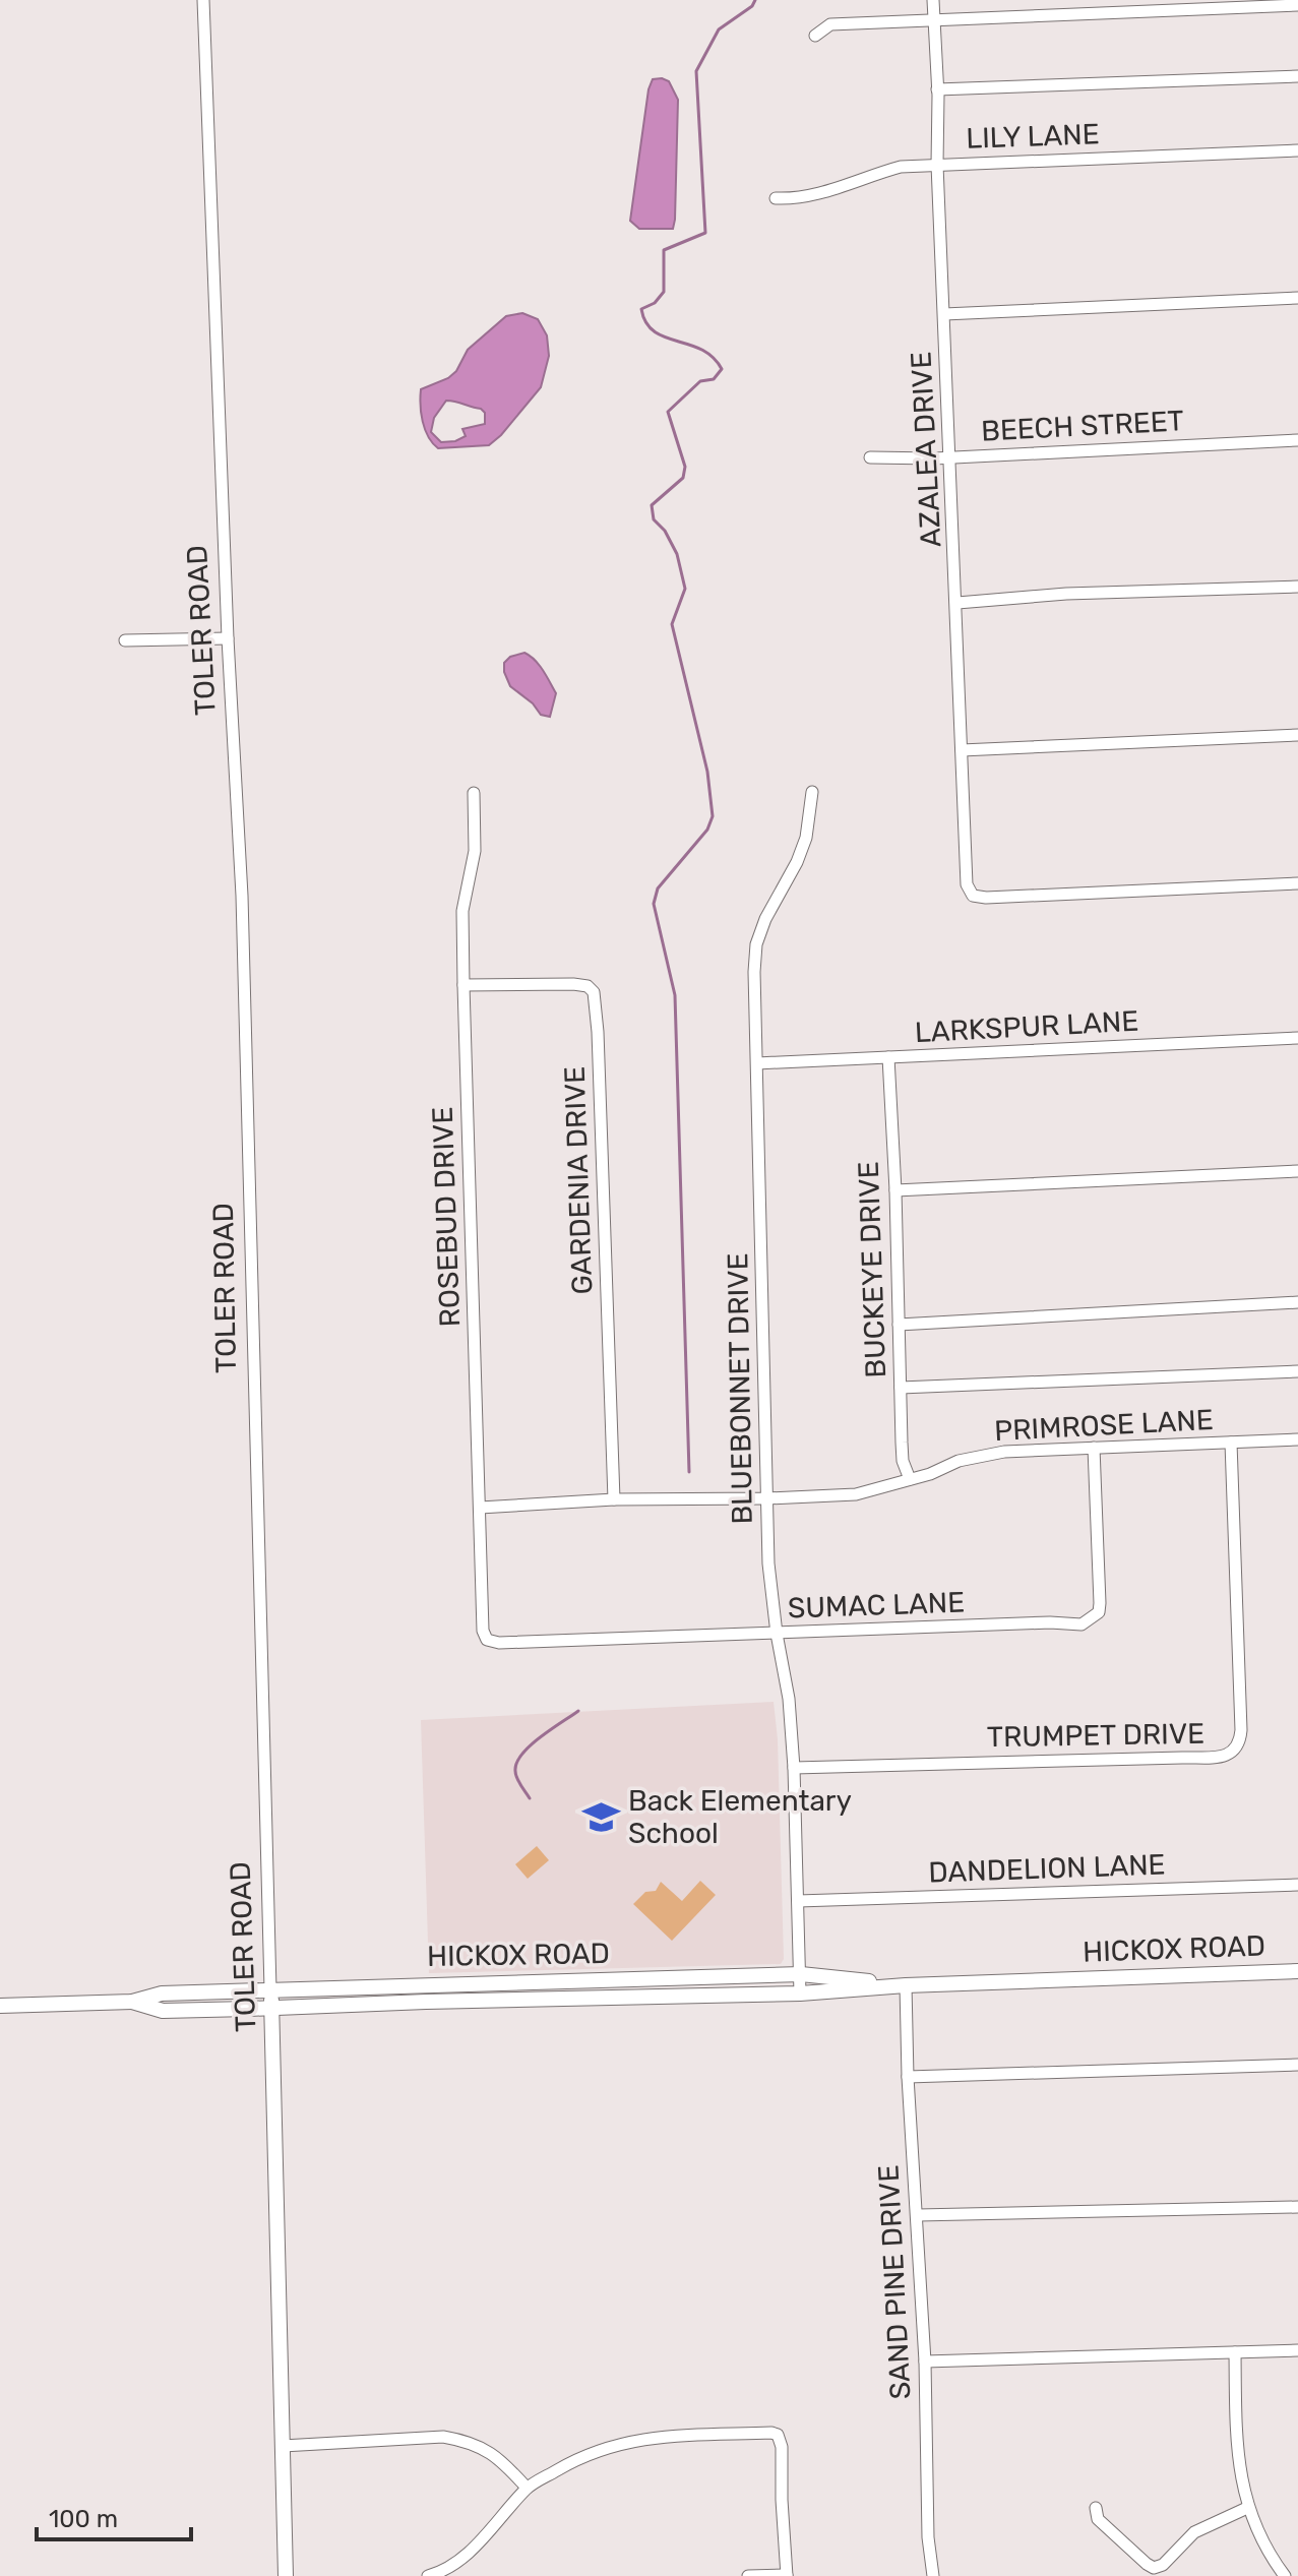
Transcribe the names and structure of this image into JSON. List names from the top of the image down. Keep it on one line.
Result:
{"streets":{"street":["LILY LANE","BEECH STREET","AZALEA DRIVE","TOLER ROAD","LARKSPUR LANE","GARDENIA DRIVE","ROSEBUD DRIVE","BUCKEYE DRIVE","BLUEBONNET DRIVE","PRIMROSE LANE","SUMAC LANE","TRUMPET DRIVE","DANDELION LANE","HICKOX ROAD","SAND PINE DRIVE"]},"crossings":[["LILY LANE","AZALEA DRIVE"],["BEECH STREET","AZALEA DRIVE"],["TOLER ROAD","HICKOX ROAD"],["LARKSPUR LANE","BUCKEYE DRIVE"],["LARKSPUR LANE","BLUEBONNET DRIVE"],["GARDENIA DRIVE","ROSEBUD DRIVE"],["GARDENIA DRIVE","PRIMROSE LANE"],["ROSEBUD DRIVE","PRIMROSE LANE"],["ROSEBUD DRIVE","SUMAC LANE"],["BUCKEYE DRIVE","PRIMROSE LANE"],["BLUEBONNET DRIVE","PRIMROSE LANE"],["BLUEBONNET DRIVE","SUMAC LANE"],["BLUEBONNET DRIVE","TRUMPET DRIVE"],["BLUEBONNET DRIVE","DANDELION LANE"],["BLUEBONNET DRIVE","HICKOX ROAD"],["PRIMROSE LANE","SUMAC LANE"],["PRIMROSE LANE","TRUMPET DRIVE"],["HICKOX ROAD","SAND PINE DRIVE"]],"places":{"school or university":["Back Elementary School"]},"scale_bar":"100 m"}
